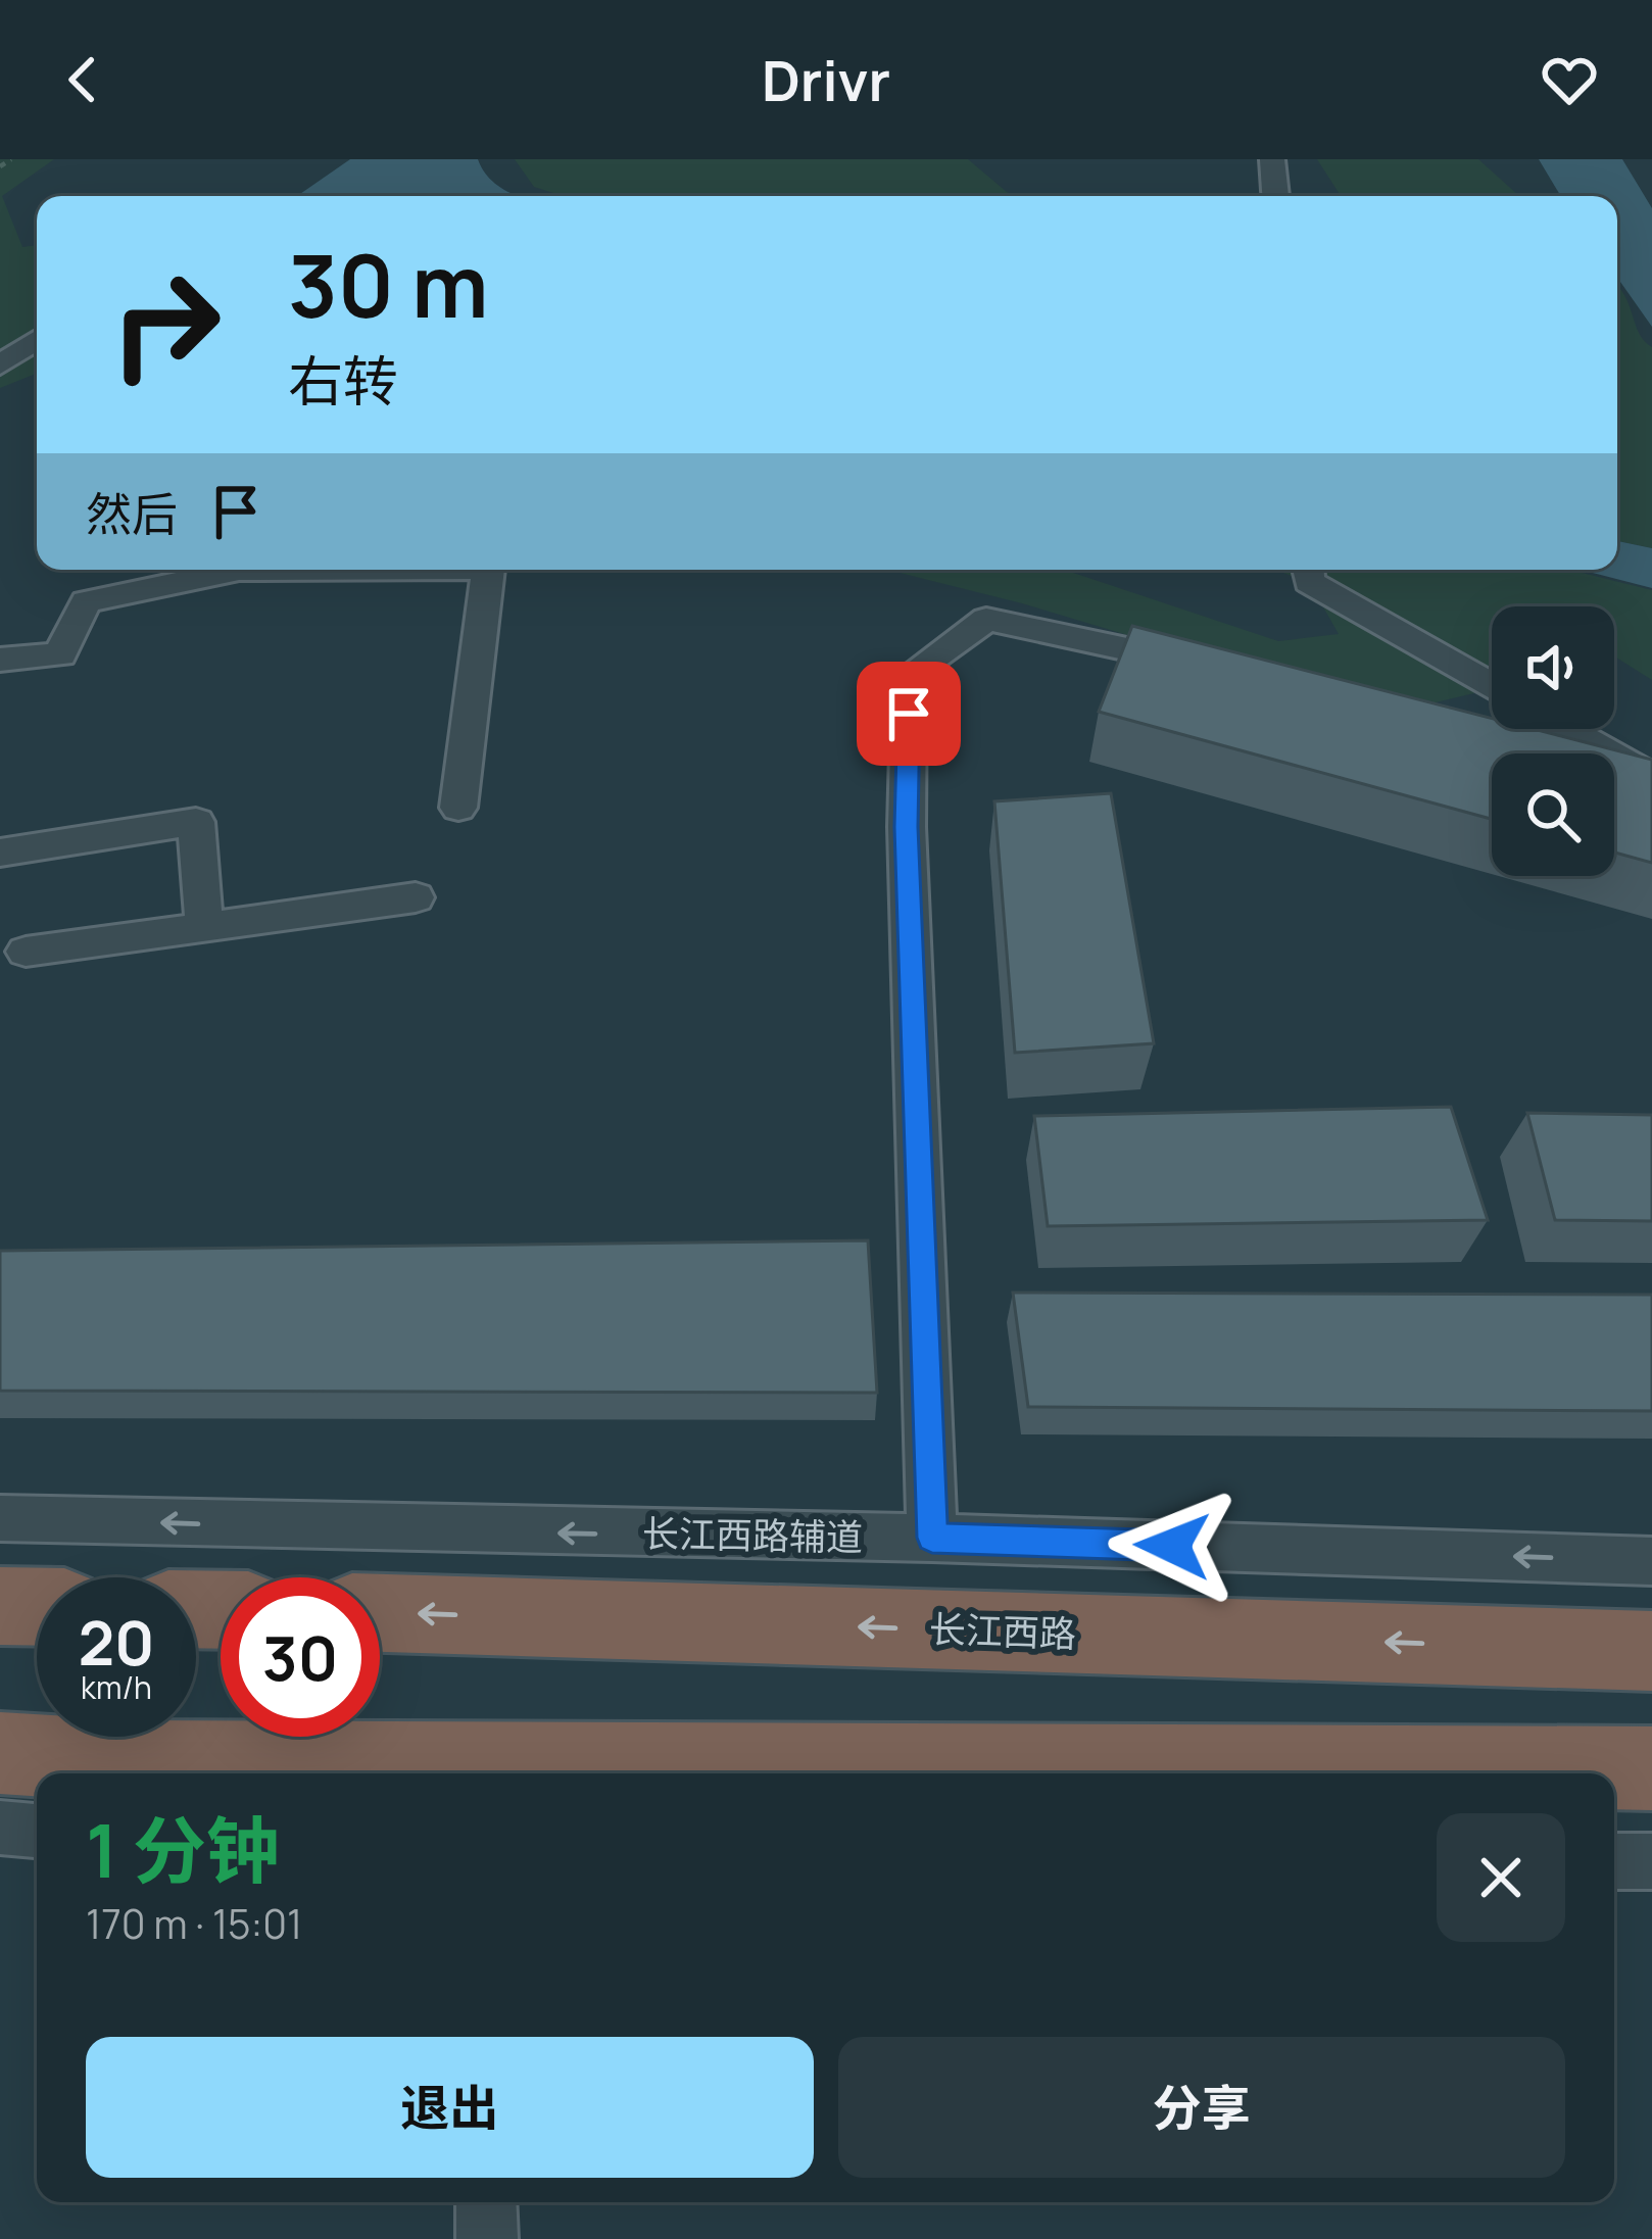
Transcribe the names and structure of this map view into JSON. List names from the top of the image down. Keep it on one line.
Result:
{"streets":{"highway":["长江西路"],"street":["长江西路辅道"]},"one_way":["长江西路辅道"],"page":{"header":"Drivr","turn":["30 m","右转"],"then":"然后","speed":"20 km/h","limit":"30","heading":["1 分钟","170 m · 15:01"],"buttons":["退出","分享"]}}
